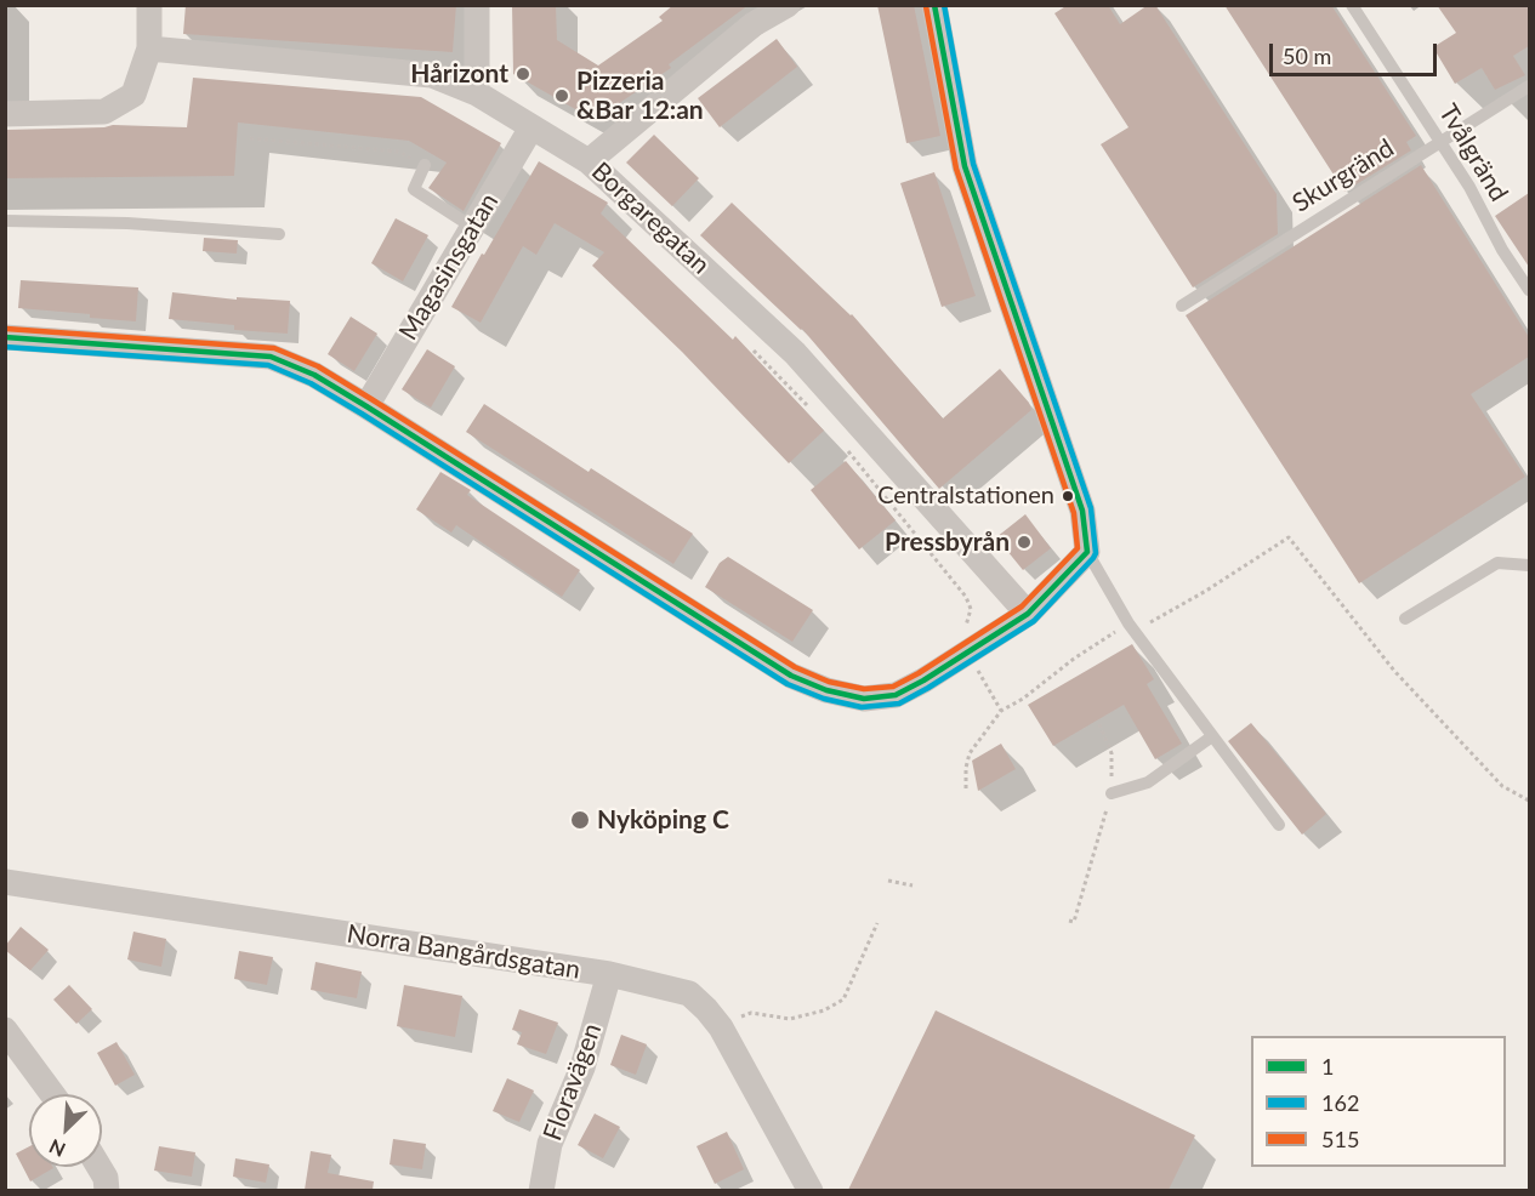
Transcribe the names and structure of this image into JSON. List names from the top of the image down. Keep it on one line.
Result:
{"streets":{"street":["Borgaregatan","Magasinsgatan","Norra Bangårdsgatan","Floravägen"],"lane":["Tvålgränd","Skurgränd"]},"crossings":[["Tvålgränd","Skurgränd"],["Borgaregatan","Magasinsgatan"],["Norra Bangårdsgatan","Floravägen"]],"places":["Hårizont","Pizzeria &Bar 12:an","Centralstationen","Pressbyrån","Nyköping C"],"lines":["transit line 1","transit line 162","transit line 515"],"legend":["1","162","515"],"scale_bar":"50 m","north":"bottom left"}
